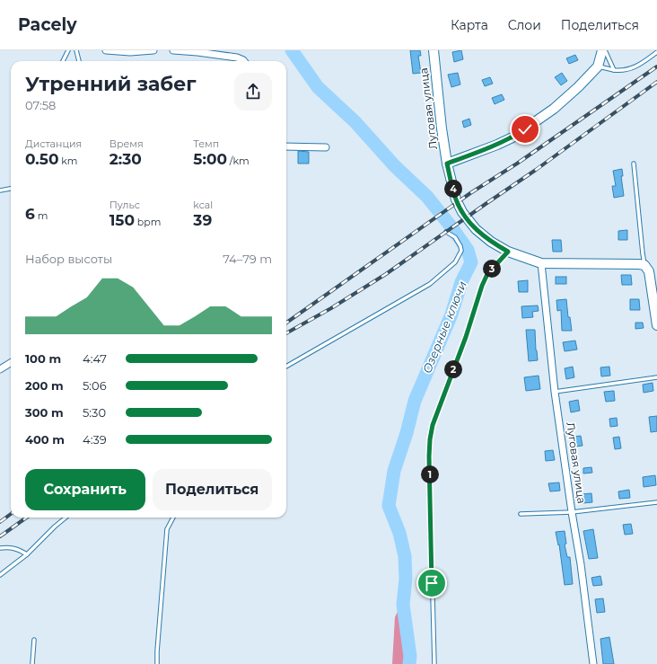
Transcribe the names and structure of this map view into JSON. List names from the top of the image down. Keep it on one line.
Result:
{"streets":{"main road":["Луговая улица"]},"water":["Озерные ключи"],"page":{"header":"Pacely","nav":["Карта","Слои","Поделиться"],"heading":["Утренний забег","07:58"],"stats":[["Дистанция","0.50 km"],["Время","2:30"],["Темп","5:00 /km"],["6 m"],["Пульс","150 bpm"],["kcal","39"]],"pins":["4","3","2","1"],"chart":["Набор высоты","74–79 m"],"list":[{"name":"100 m","note":"4:47"},{"name":"200 m","note":"5:06"},{"name":"300 m","note":"5:30"},{"name":"400 m","note":"4:39"}],"buttons":["Сохранить","Поделиться"]}}
